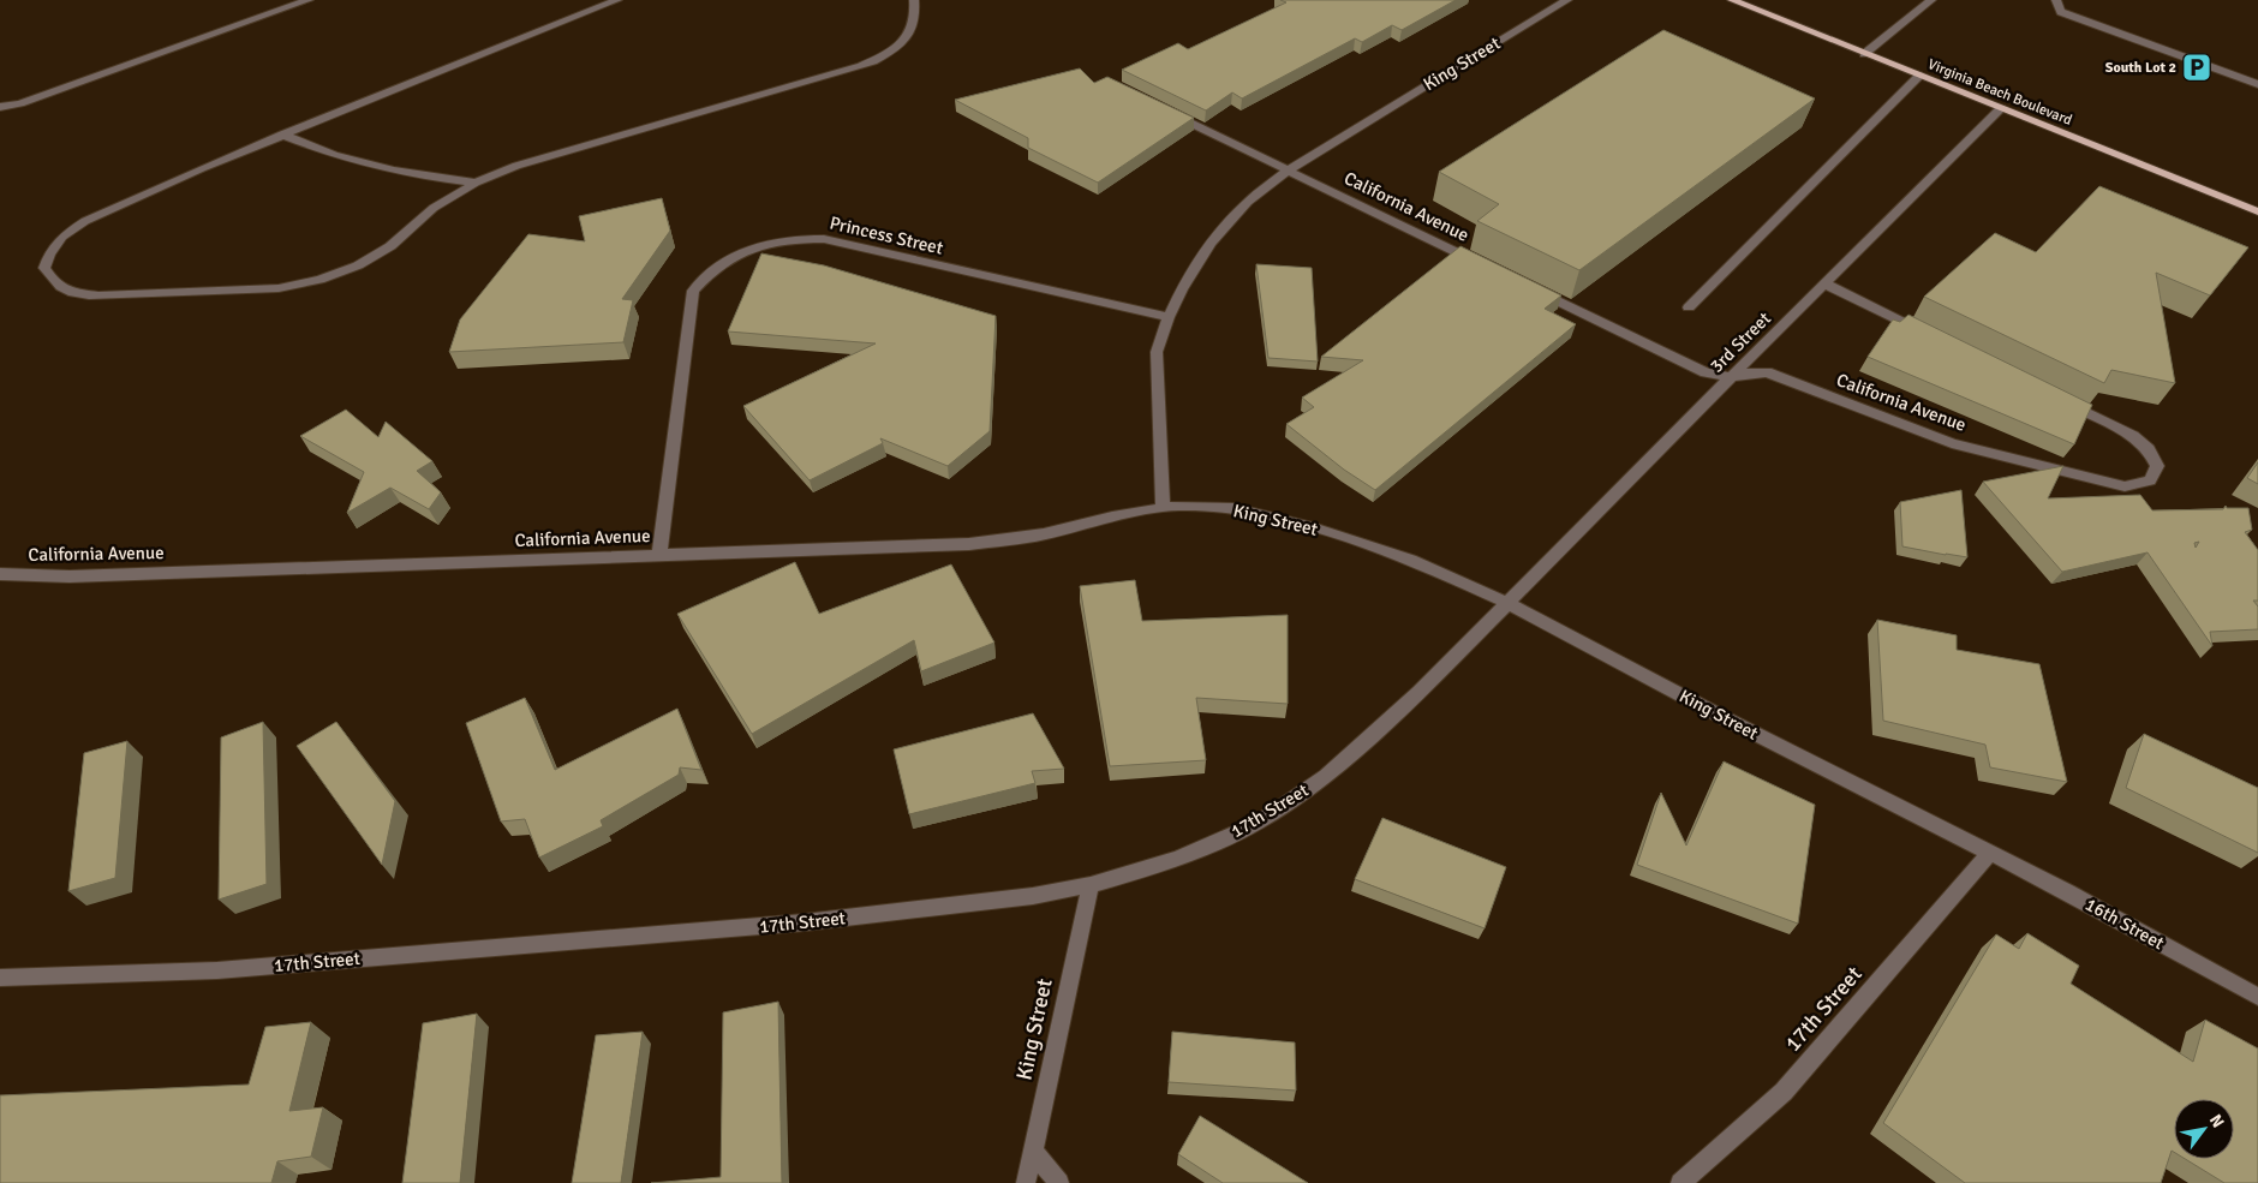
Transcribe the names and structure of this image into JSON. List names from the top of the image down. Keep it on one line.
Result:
{"streets":{"main road":["Virginia Beach Boulevard"],"street":["King Street","California Avenue","Princess Street","3rd Street","17th Street","16th Street"]},"crossings":[["King Street","California Avenue"],["King Street","Princess Street"],["King Street","3rd Street"],["King Street","17th Street"],["King Street","16th Street"],["Virginia Beach Boulevard","3rd Street"],["California Avenue","Princess Street"],["California Avenue","3rd Street"],["3rd Street","17th Street"],["17th Street","16th Street"]],"places":{"parking":["South Lot 2"]},"north":"top right"}
